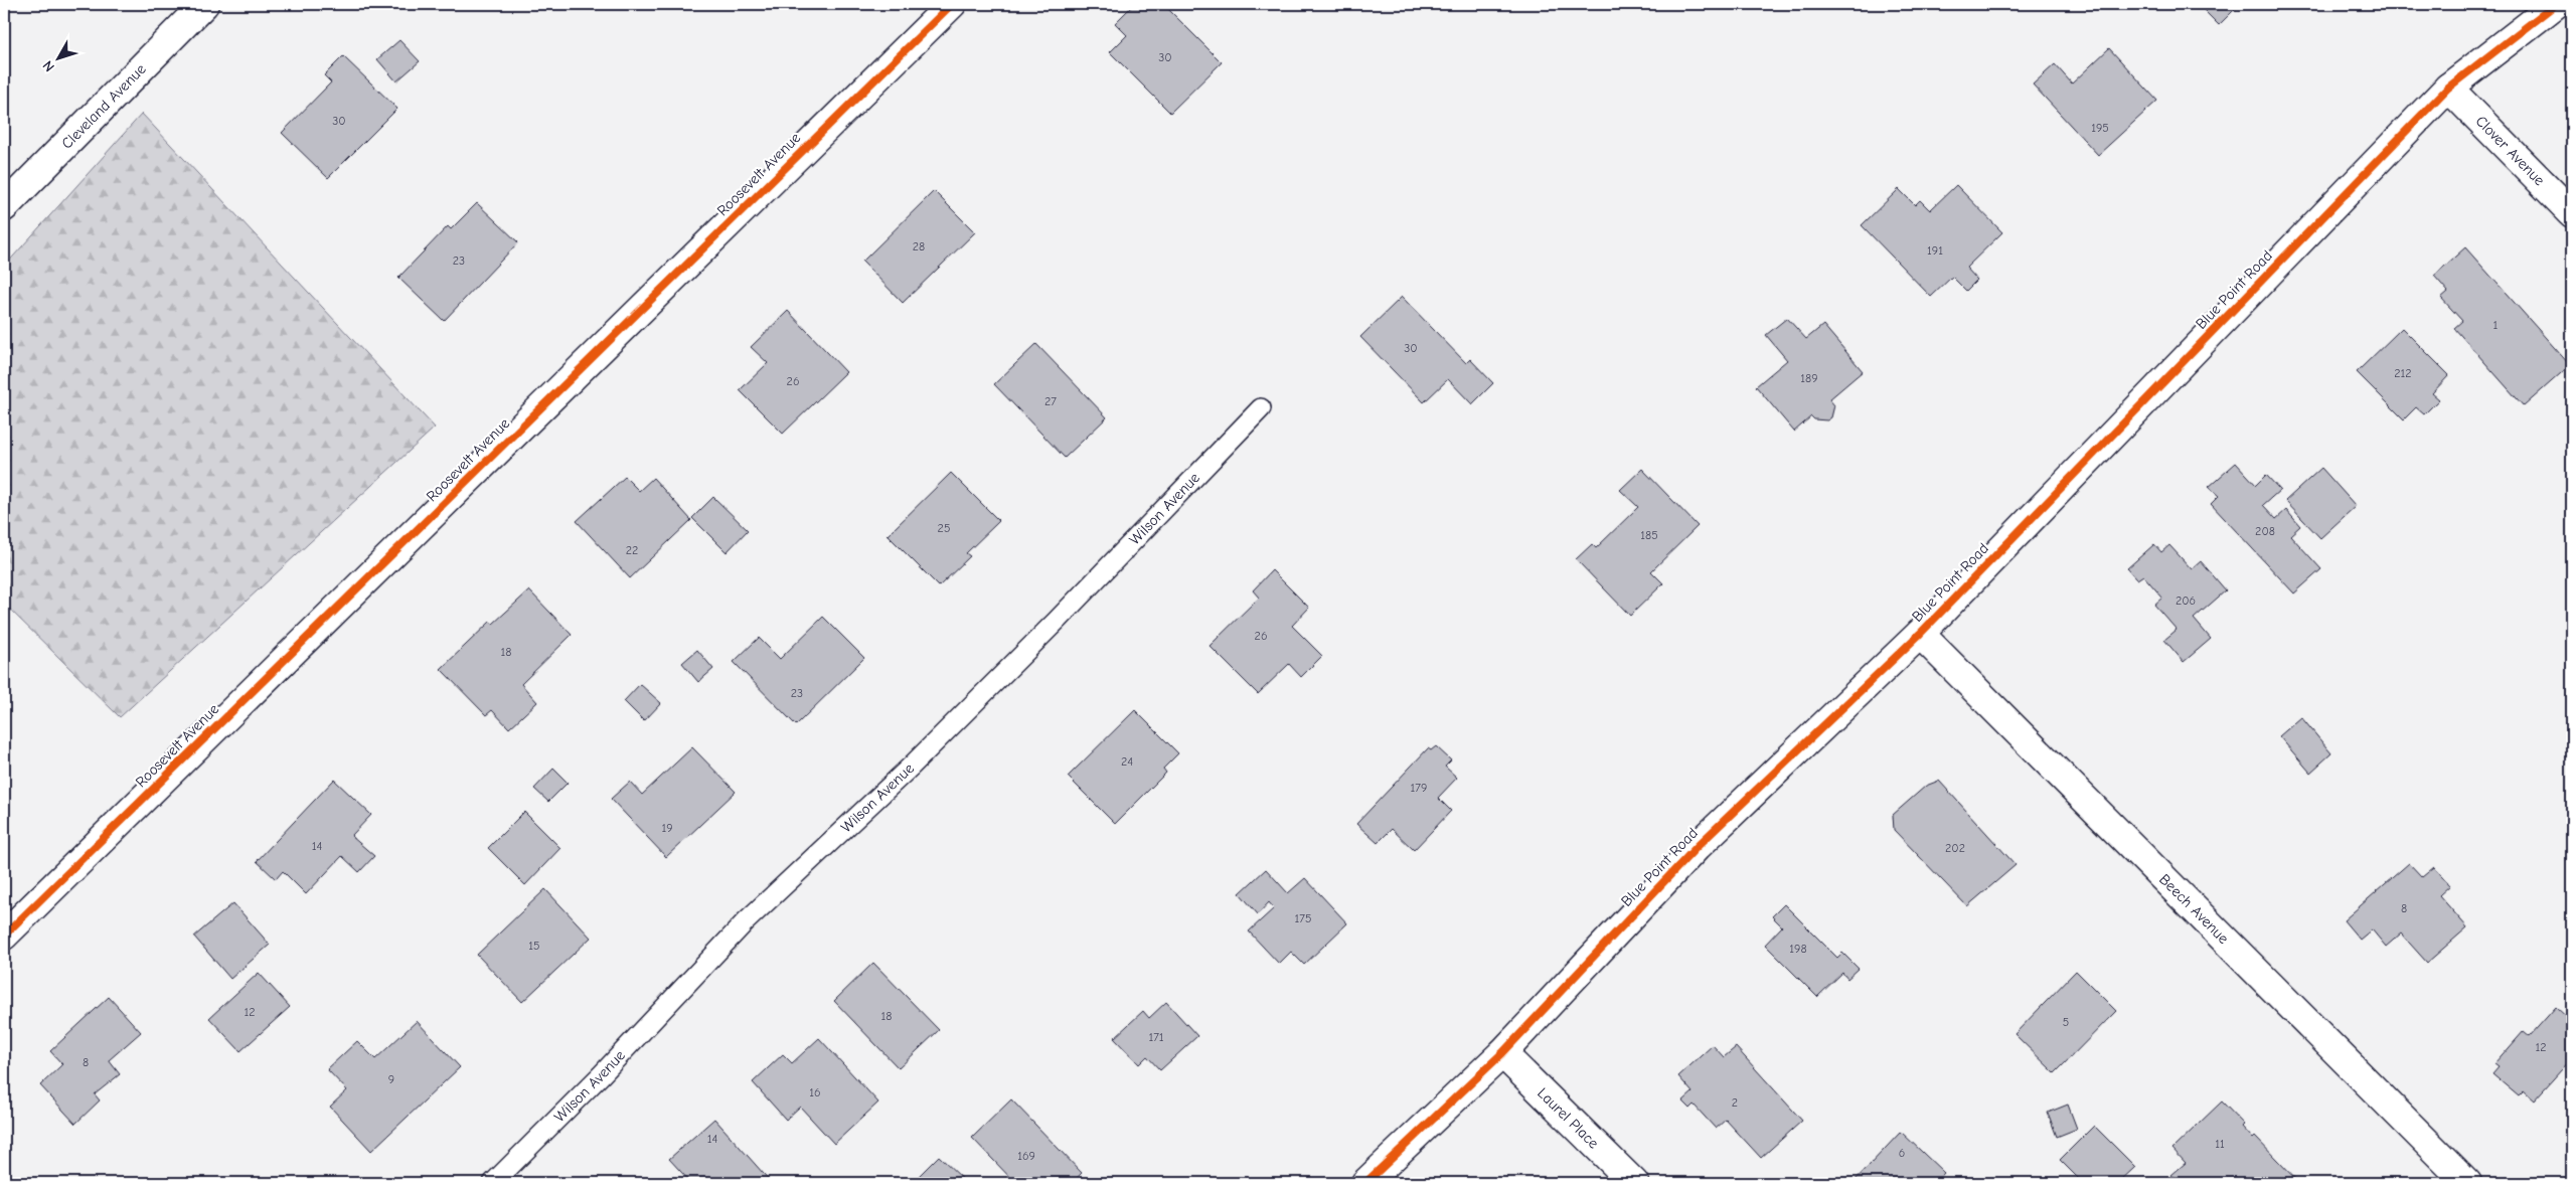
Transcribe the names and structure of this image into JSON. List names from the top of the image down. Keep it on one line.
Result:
{"streets":{"street":["Cleveland Avenue","Clover Avenue","Roosevelt Avenue","Blue Point Road","Beech Avenue","Laurel Place"],"lane":["Wilson Avenue"]},"crossings":[["Clover Avenue","Blue Point Road"],["Blue Point Road","Beech Avenue"],["Blue Point Road","Laurel Place"]],"house_numbers":["30","30","195","28","191","23","1","30","212","189","26","27","25","208","185","22","206","26","18","23","24","179","19","14","202","8","175","15","198","12","18","5","171","12","8","9","16","2","14","11","6","169"],"north":"bottom left"}
